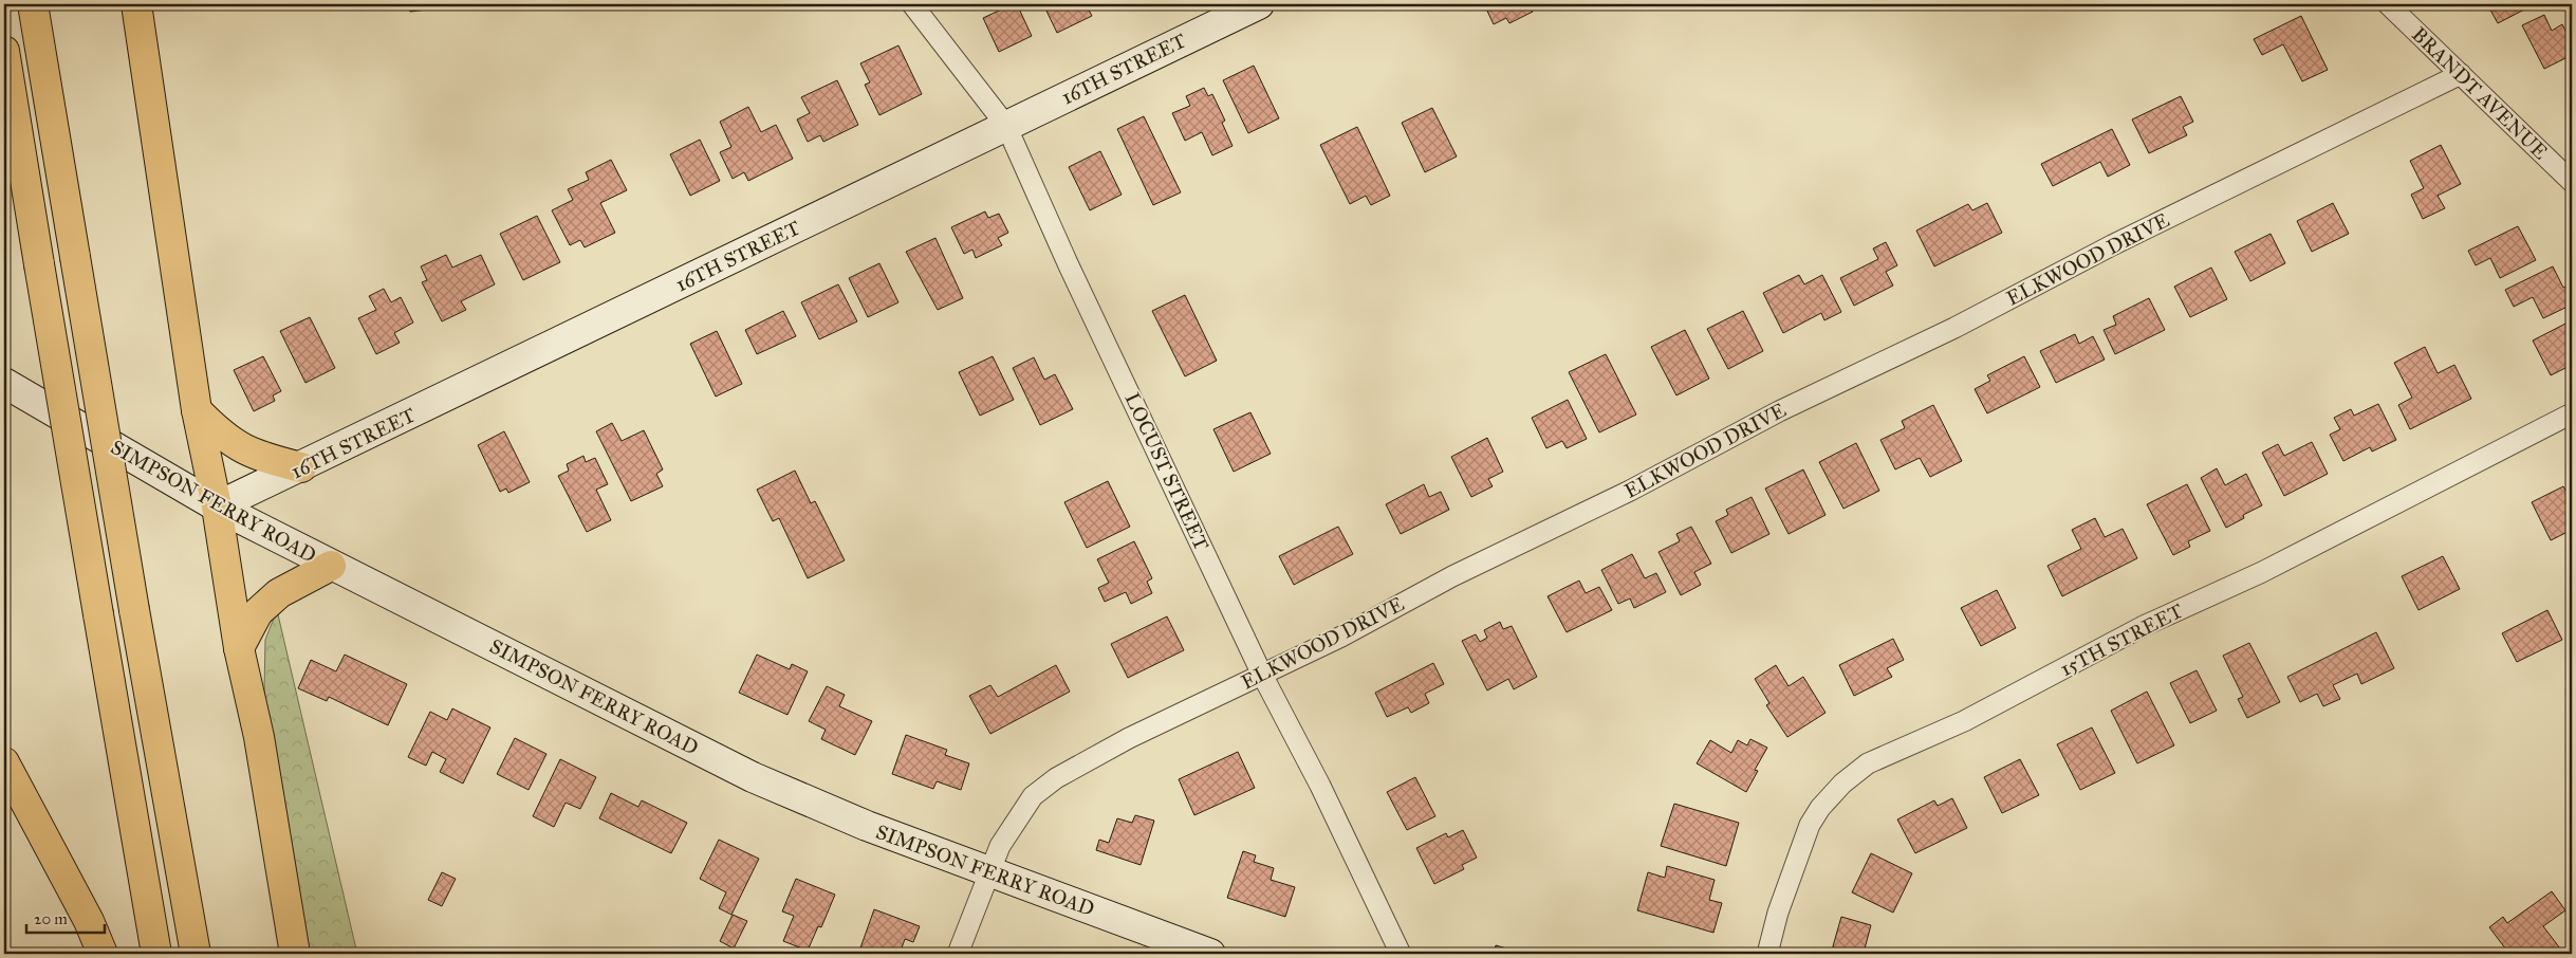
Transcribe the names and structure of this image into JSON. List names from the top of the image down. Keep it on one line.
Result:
{"streets":{"main road":["16TH STREET","SIMPSON FERRY ROAD"],"street":["BRANDT AVENUE","ELKWOOD DRIVE","LOCUST STREET","15TH STREET"]},"crossings":[["16TH STREET","LOCUST STREET"],["16TH STREET","SIMPSON FERRY ROAD"],["BRANDT AVENUE","ELKWOOD DRIVE"],["ELKWOOD DRIVE","LOCUST STREET"],["ELKWOOD DRIVE","SIMPSON FERRY ROAD"]],"scale_bar":"20 m"}
